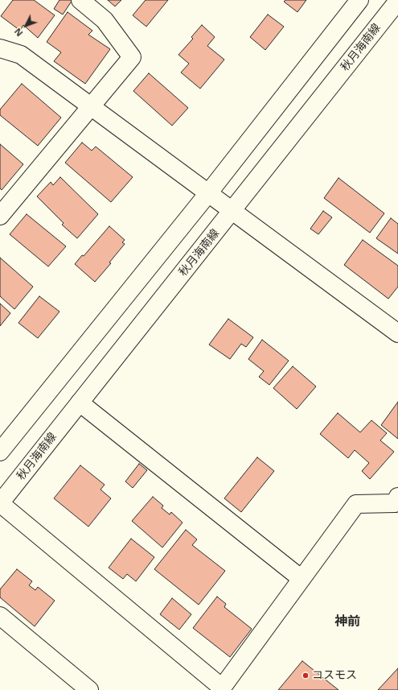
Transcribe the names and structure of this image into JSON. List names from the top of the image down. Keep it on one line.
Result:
{"streets":{"street":["秋月海南線"]},"districts":["神前"],"places":["コスモス"],"north":"bottom left"}
